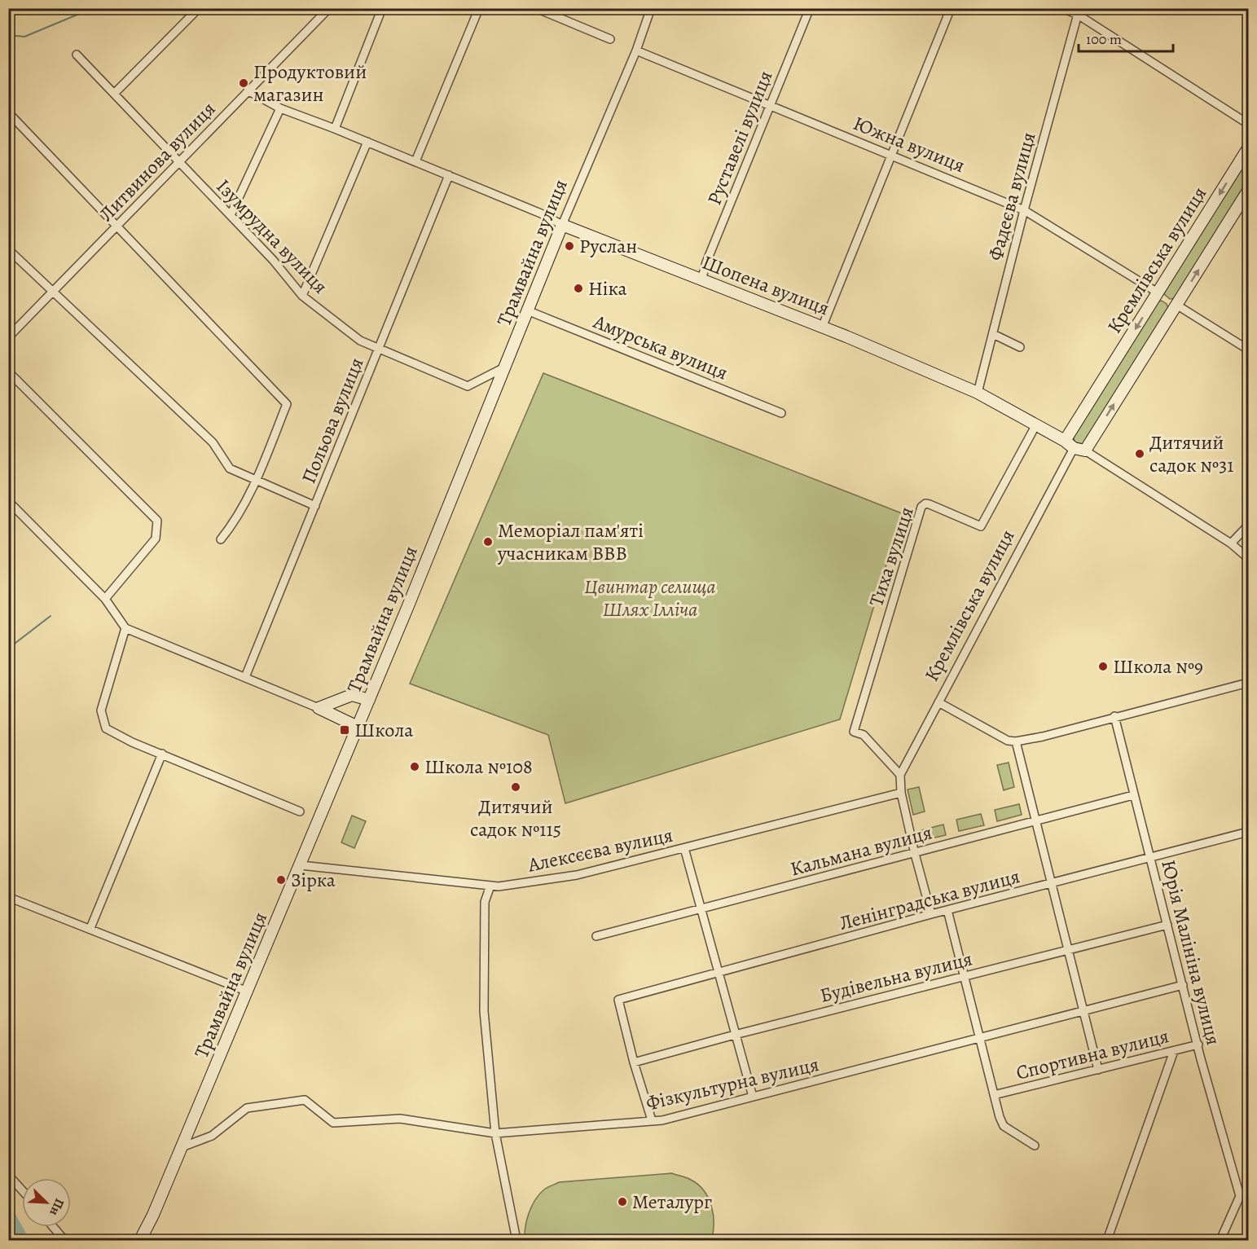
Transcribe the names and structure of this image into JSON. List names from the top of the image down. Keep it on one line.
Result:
{"streets":{"street":["Руставелі вулиця","Южна вулиця","Литвинова вулиця","Фадеєва вулиця","Ізумрудна вулиця","Трамвайна вулиця","Кремлівська вулиця","Шопена вулиця","Амурська вулиця","Польова вулиця","Тиха вулиця","Алексєєва вулиця","Кальмана вулиця","Ленінградська вулиця","Юрія Малініна вулиця","Будівельна вулиця","Спортивна вулиця","Фiзкультурна вулиця"]},"crossings":[["Руставелі вулиця","Южна вулиця"],["Руставелі вулиця","Шопена вулиця"],["Южна вулиця","Фадеєва вулиця"],["Южна вулиця","Трамвайна вулиця"],["Южна вулиця","Кремлівська вулиця"],["Литвинова вулиця","Ізумрудна вулиця"],["Литвинова вулиця","Шопена вулиця"],["Фадеєва вулиця","Шопена вулиця"],["Ізумрудна вулиця","Трамвайна вулиця"],["Ізумрудна вулиця","Польова вулиця"],["Трамвайна вулиця","Шопена вулиця"],["Трамвайна вулиця","Амурська вулиця"],["Трамвайна вулиця","Алексєєва вулиця"],["Трамвайна вулиця","Фiзкультурна вулиця"],["Кремлівська вулиця","Шопена вулиця"],["Кремлівська вулиця","Тиха вулиця"],["Шопена вулиця","Польова вулиця"],["Шопена вулиця","Тиха вулиця"],["Кальмана вулиця","Юрія Малініна вулиця"],["Ленінградська вулиця","Юрія Малініна вулиця"],["Ленінградська вулиця","Будівельна вулиця"],["Юрія Малініна вулиця","Будівельна вулиця"],["Юрія Малініна вулиця","Спортивна вулиця"],["Юрія Малініна вулиця","Фiзкультурна вулиця"]],"parks":["Цвинтар селища Шлях Ілліча"],"places":{"other":["Продуктовий магазин","Руслан","Ніка","Дитячий садок №31","Меморіал пам'яті учасникам ВВВ","Школа №9","Школа №108","Дитячий садок №115","Зірка","Металург"],"transit":["Школа"]},"scale_bar":"100 m","north":"bottom right"}
